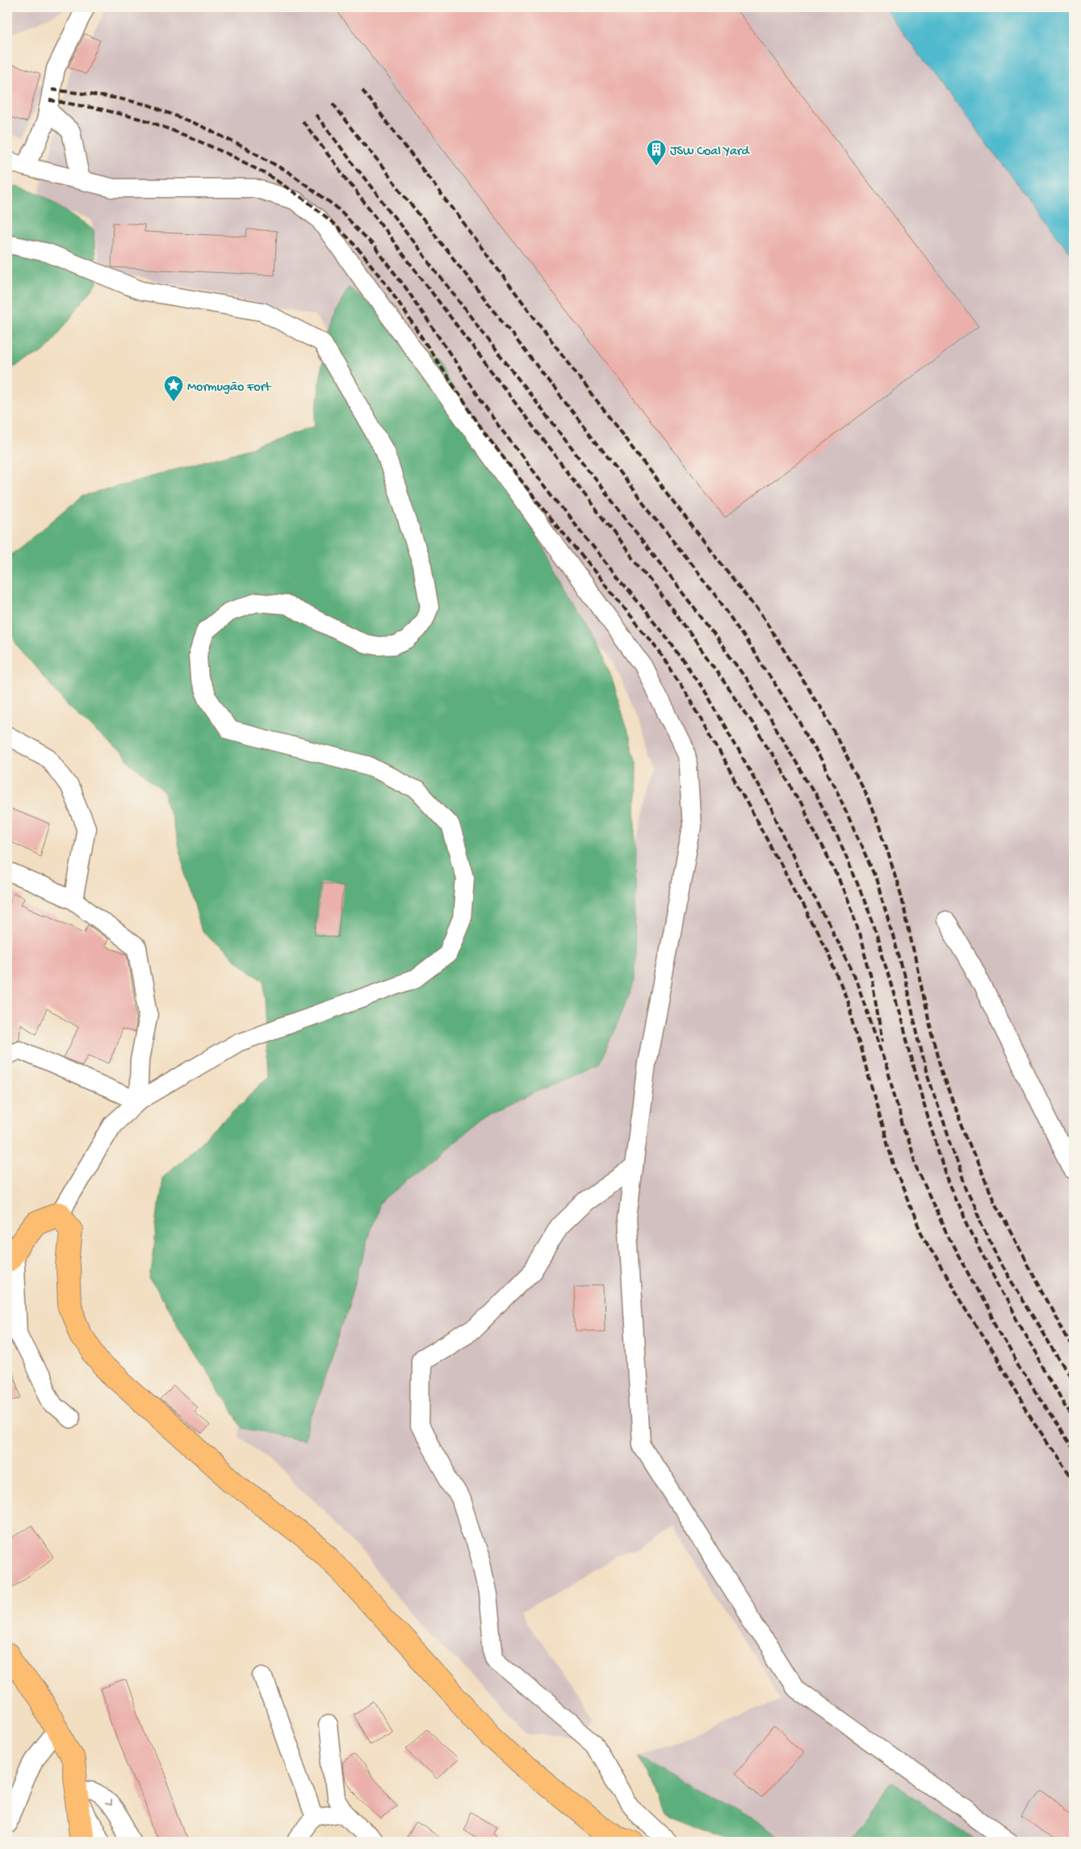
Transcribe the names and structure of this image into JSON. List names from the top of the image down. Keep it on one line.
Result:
{"places":{"building":["JSW Coal Yard"],"place":["Mormugão Fort"]}}
